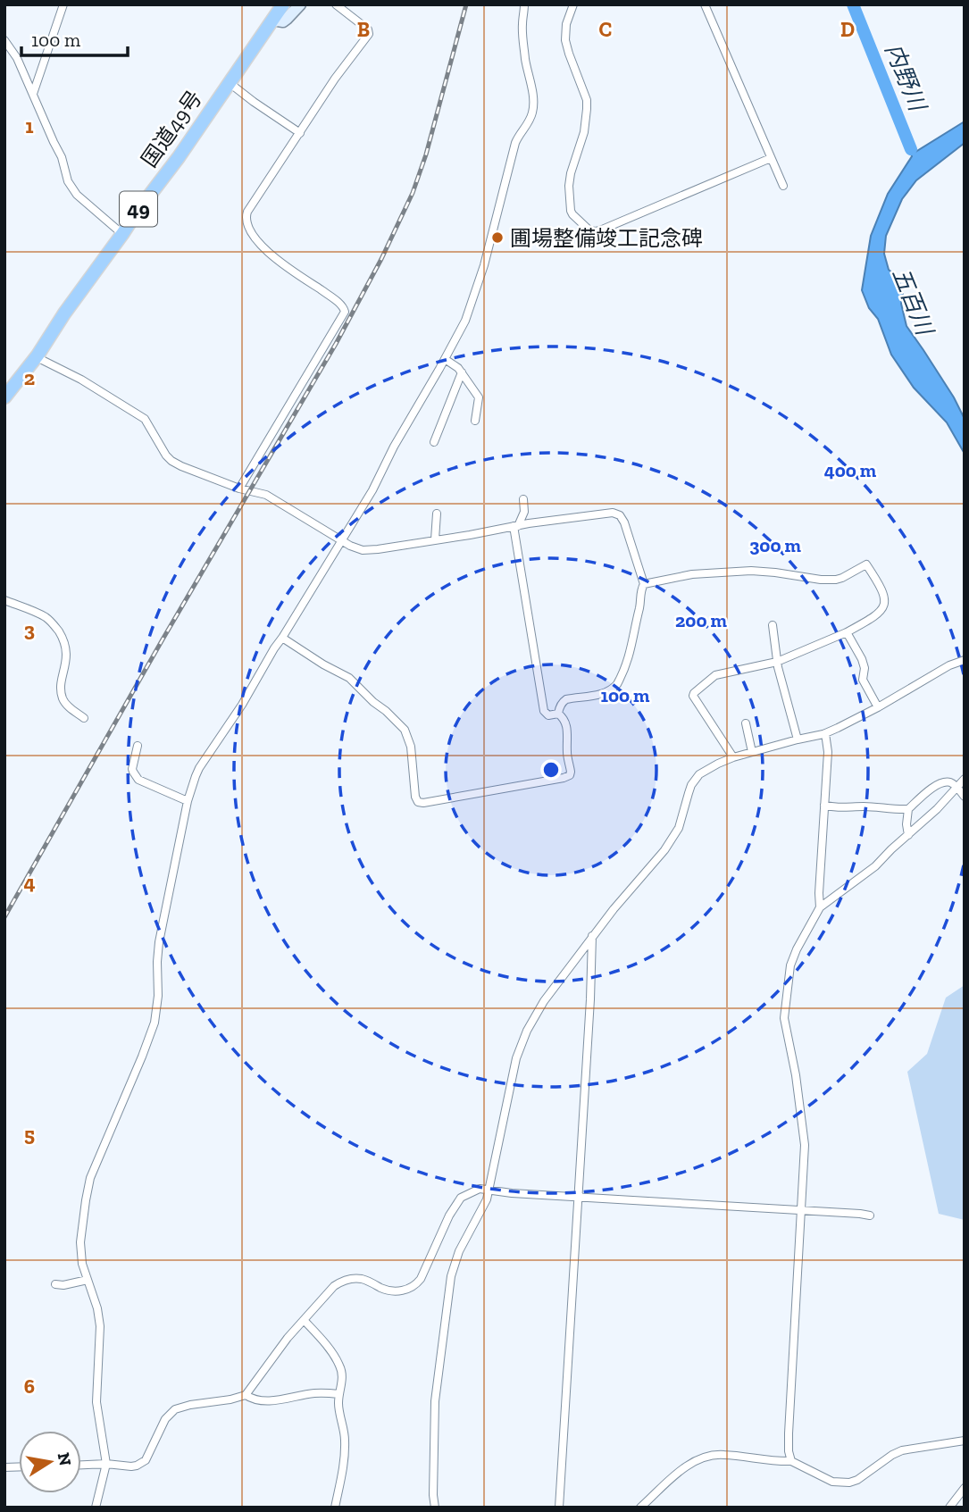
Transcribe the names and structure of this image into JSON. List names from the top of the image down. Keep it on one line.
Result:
{"streets":{"highway":["国道49号","49"]},"water":["内野川","五百川"],"places":["圃場整備竣工記念碑"],"scale_bar":"100 m","north":"right","grid":{"columns":["B","C","D"],"rows":["1","2","3","4","5","6"]},"rings":["400 m","300 m","200 m","100 m"]}
